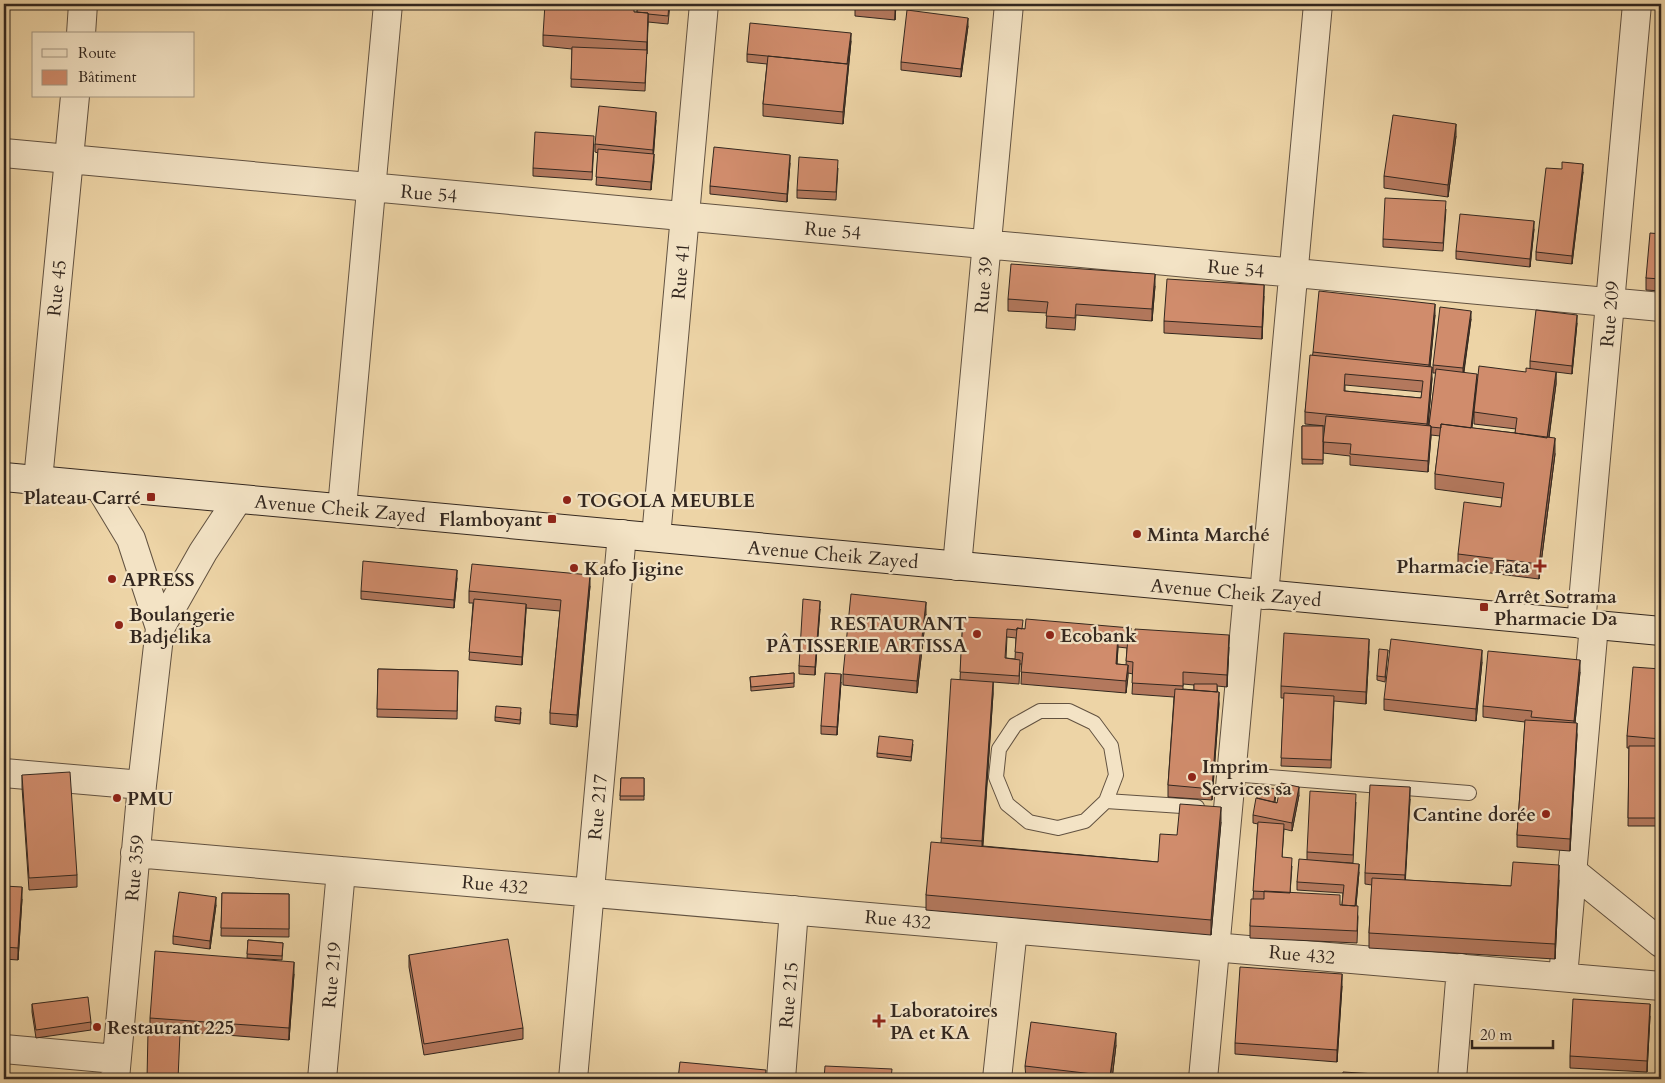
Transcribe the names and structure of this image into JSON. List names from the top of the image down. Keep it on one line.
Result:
{"streets":{"street":["Rue 54","Rue 41","Rue 39","Rue 45","Rue 209","Avenue Cheik Zayed","Rue 217","Rue 359","Rue 432","Rue 219","Rue 215"]},"crossings":[["Rue 54","Rue 41"],["Rue 54","Rue 39"],["Rue 54","Rue 45"],["Rue 54","Rue 209"],["Rue 41","Avenue Cheik Zayed"],["Rue 39","Avenue Cheik Zayed"],["Rue 45","Avenue Cheik Zayed"],["Rue 209","Avenue Cheik Zayed"],["Rue 209","Rue 432"],["Avenue Cheik Zayed","Rue 217"],["Rue 217","Rue 432"],["Rue 359","Rue 432"],["Rue 432","Rue 219"],["Rue 432","Rue 215"]],"places":{"transit":["Plateau Carré","Flamboyant","Arrêt Sotrama Pharmacie Da"],"other":["TOGOLA MEUBLE","Minta Marché","Kafo Jigine","APRESS","Boulangerie Badjelika","RESTAURANT PÂTISSERIE ARTISSA","Ecobank","Imprim Services sa","PMU","Cantine dorée","Restaurant 225"],"health":["Pharmacie Fata","Laboratoires PA et KA"]},"legend":["Route","Bâtiment"],"scale_bar":"20 m"}
